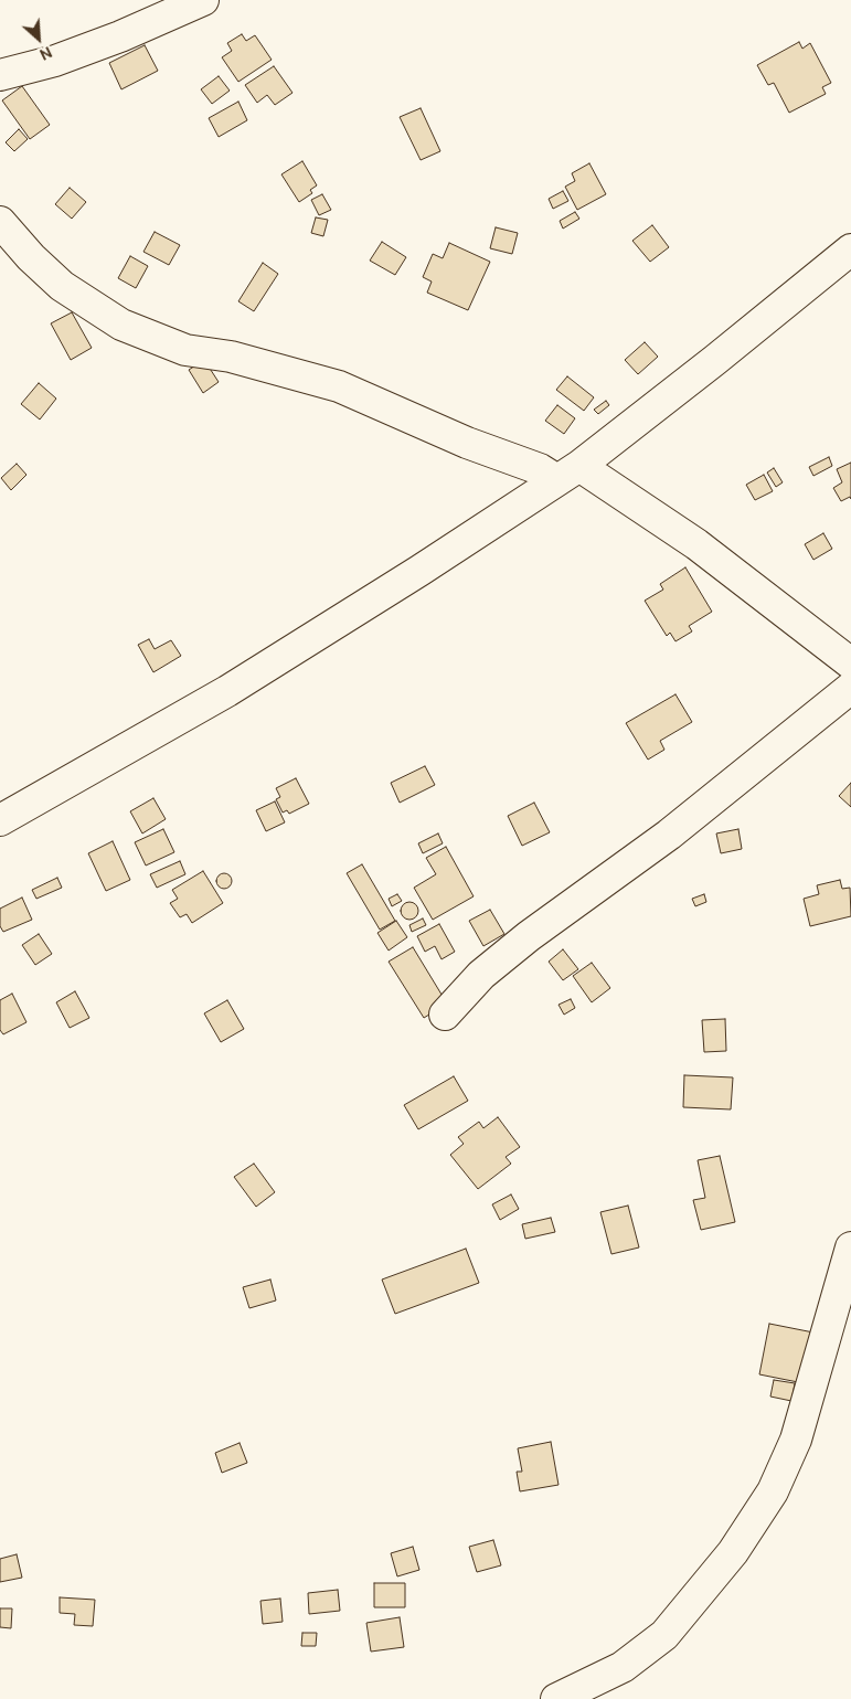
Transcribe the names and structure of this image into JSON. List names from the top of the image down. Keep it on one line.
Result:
{"north":"bottom right"}
